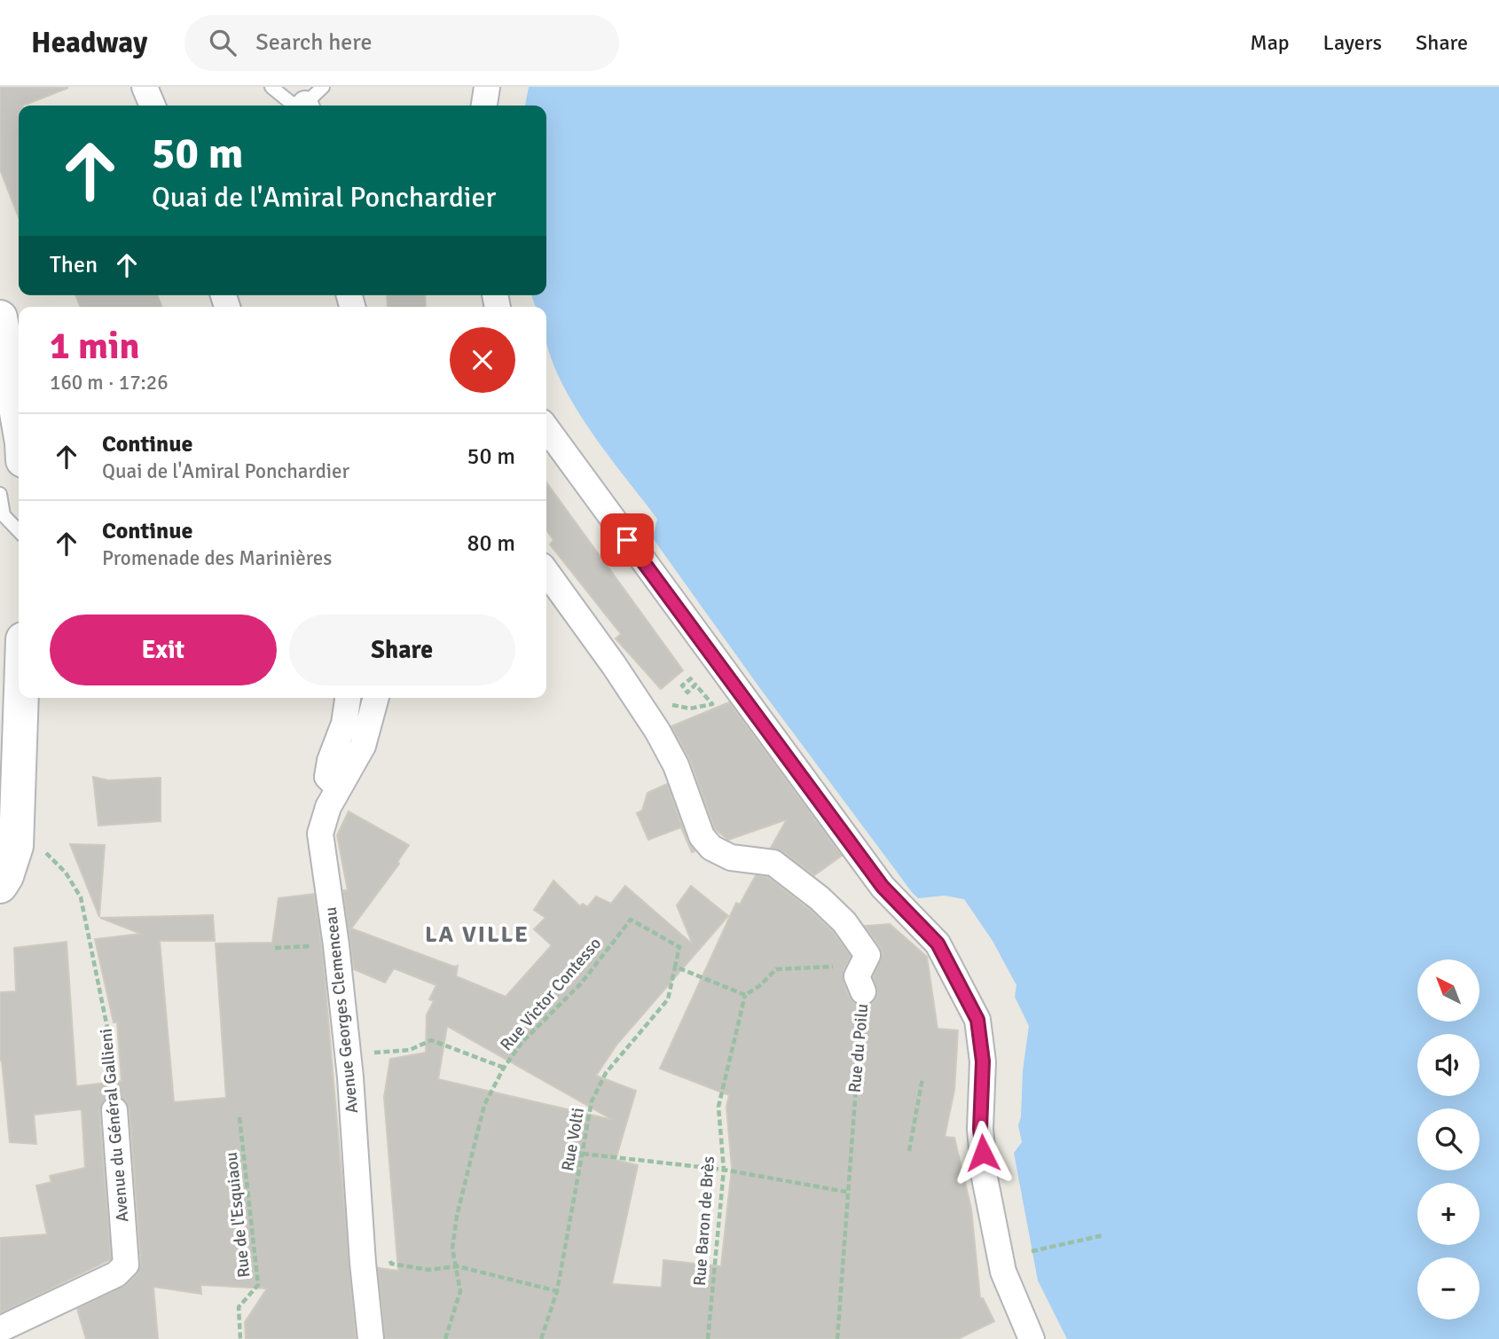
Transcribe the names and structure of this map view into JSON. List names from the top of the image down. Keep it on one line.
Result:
{"streets":{"street":["Avenue Georges Clemenceau","Rue du Poilu","Avenue du Général Gallieni"],"path":["Rue Victor Contesso","Rue Volti","Rue de l'Esquiaou","Rue Baron de Brès"]},"crossings":[["Rue Victor Contesso","Rue Volti"]],"districts":["LA VILLE"],"north":"top left","page":{"header":"Headway","search":"Search here","nav":["Map","Layers","Share"],"turn":["50 m","Quai de l'Amiral Ponchardier"],"then":"Then","heading":["1 min","160 m · 17:26"],"list":[{"name":"Continue","note":"Quai de l'Amiral Ponchardier","value":"50 m"},{"name":"Continue","note":"Promenade des Marinières","value":"80 m"}],"buttons":["Exit","Share"],"map_buttons":["+","−"]}}
